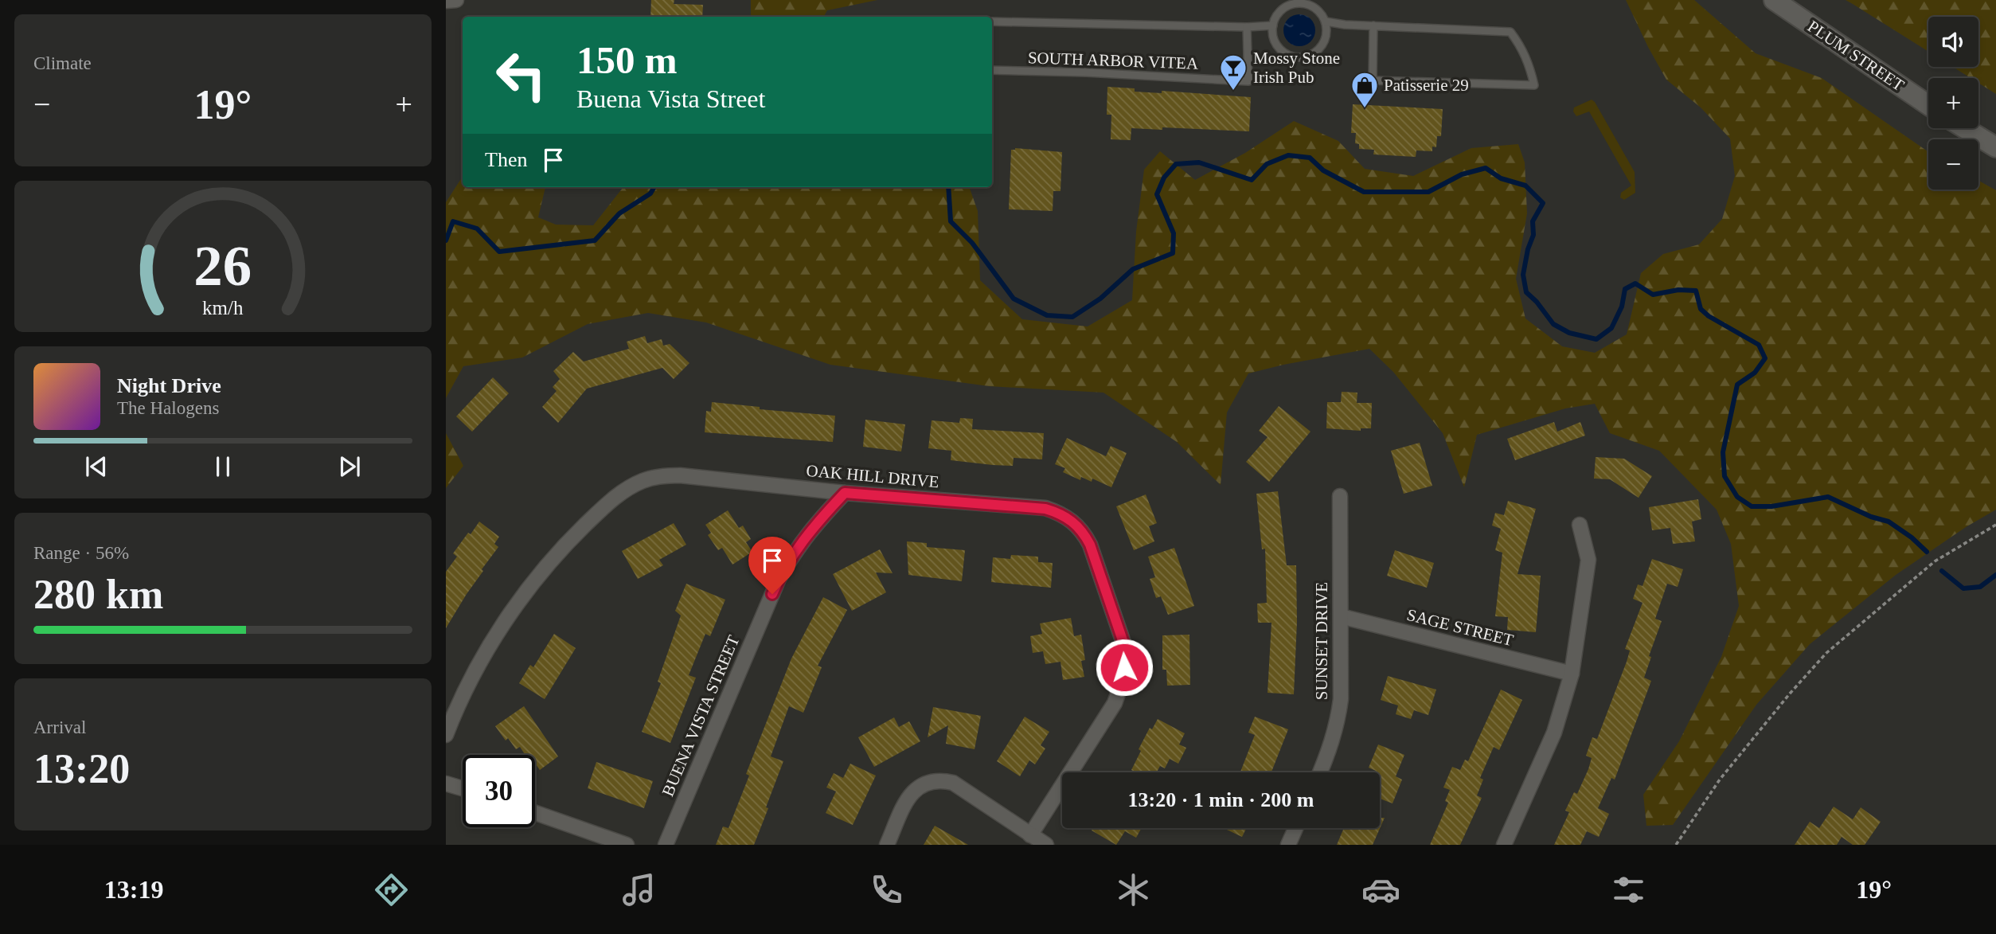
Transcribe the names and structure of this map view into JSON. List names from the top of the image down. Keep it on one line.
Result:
{"streets":{"main road":["PLUM STREET"],"street":["OAK HILL DRIVE","SAGE STREET","SUNSET DRIVE","BUENA VISTA STREET"],"lane":["SOUTH ARBOR VITEA"]},"crossings":[["OAK HILL DRIVE","BUENA VISTA STREET"],["SAGE STREET","SUNSET DRIVE"]],"places":{"bar":["Mossy Stone Irish Pub"],"shop":["Patisserie 29"]},"page":{"tile":["Climate",["Range · 56%","280 km"],["Arrival","13:20"]],"map_buttons":["+","−"],"turn":["150 m","Buena Vista Street"],"heat":["−","19°","+"],"then":"Then","song":["Night Drive","The Halogens"],"limit":"30","trip":"13:20 · 1 min · 200 m","tabs":["13:19","19°"],"gauge":["26","km/h"]}}
